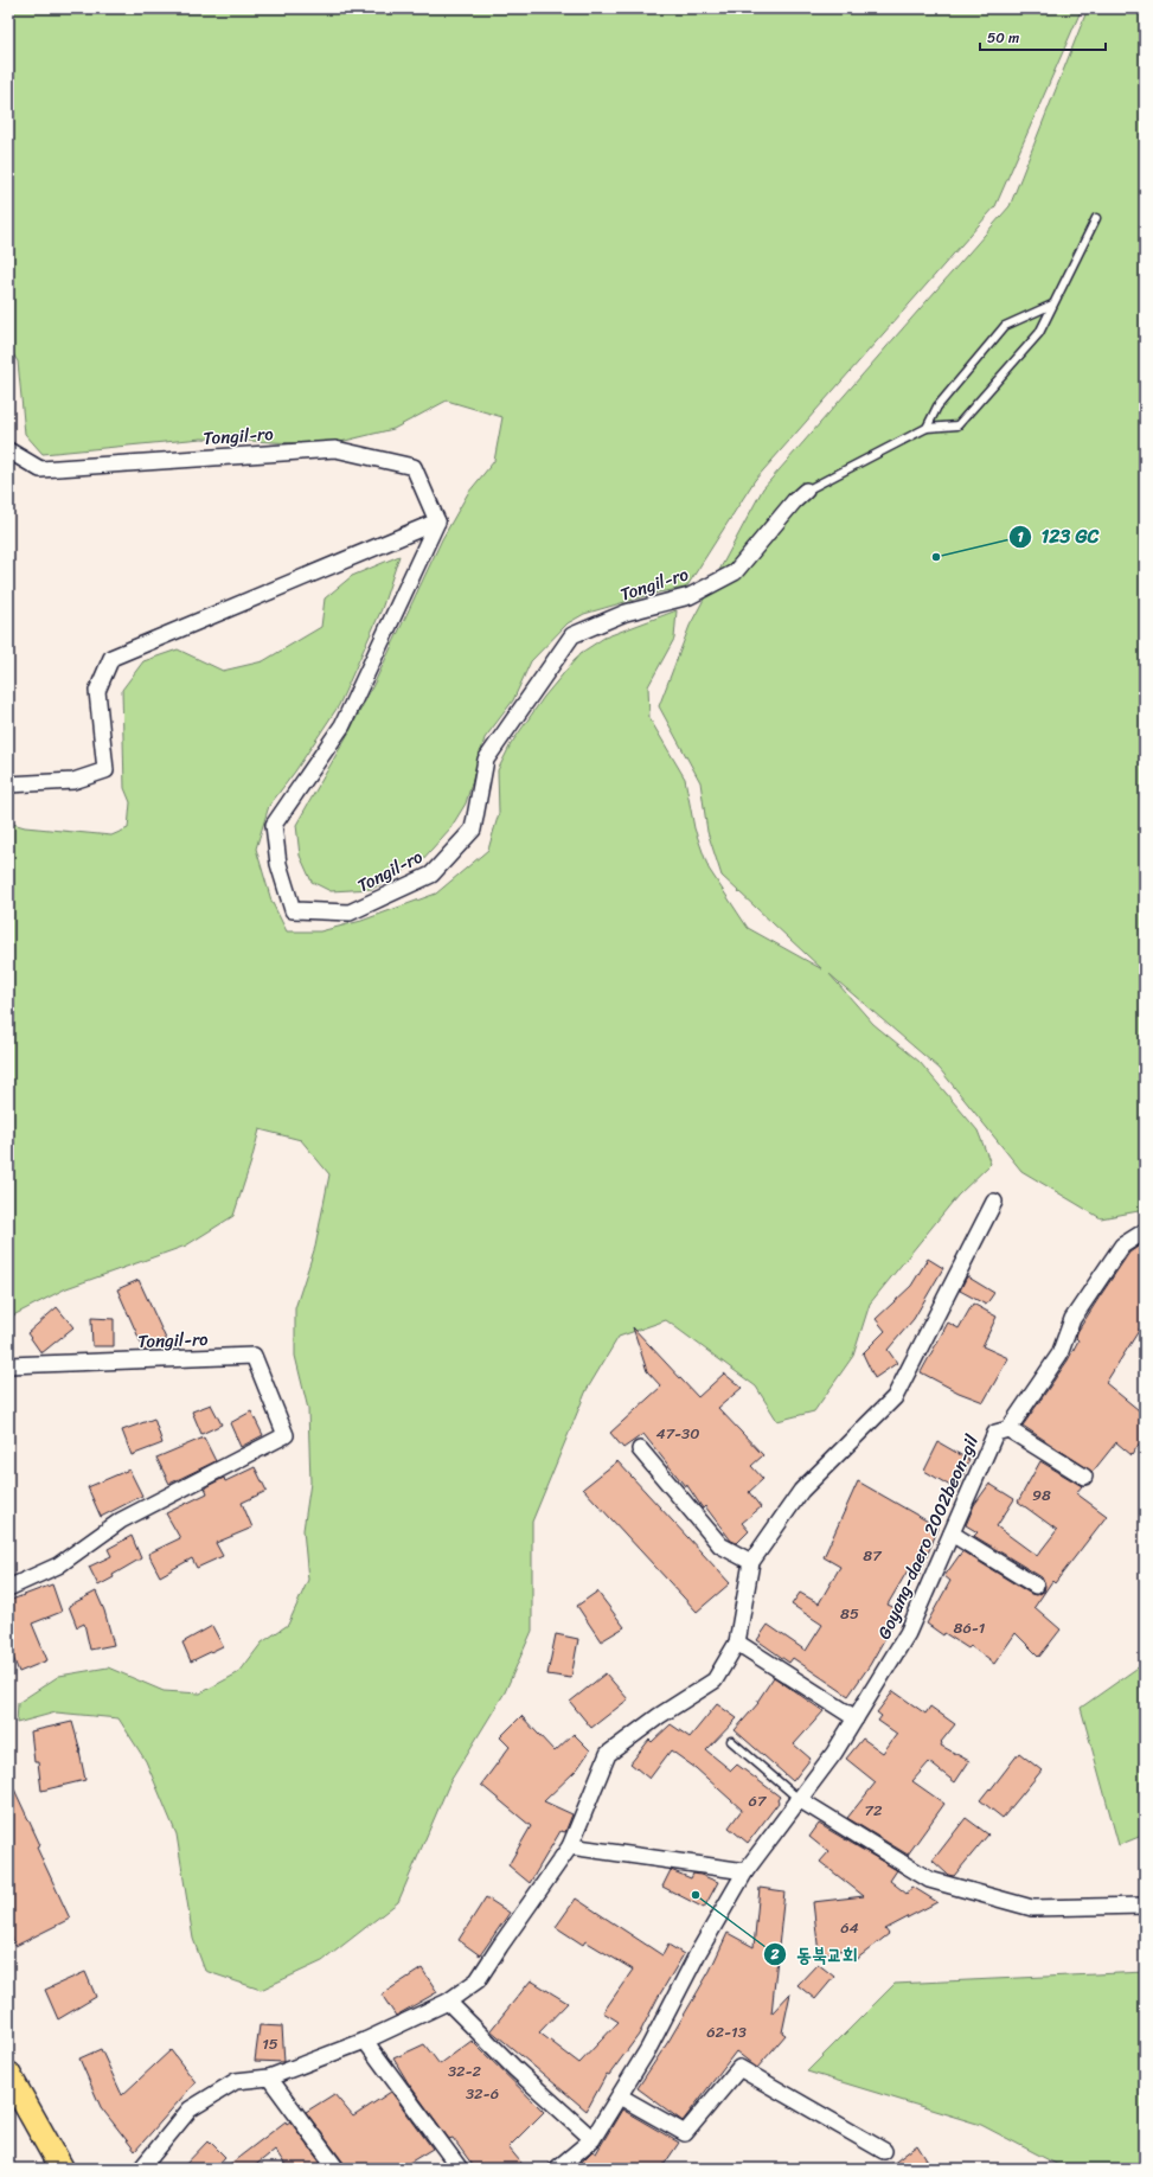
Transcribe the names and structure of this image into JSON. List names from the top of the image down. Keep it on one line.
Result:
{"streets":{"street":["Tongil-ro","Goyang-daero 2002beon-gil"]},"places":["123 GC","동북교회"],"house_numbers":["47-30","98","87","85","86-1","67","72","64","62-13","15","32-2","32-6"],"scale_bar":"50 m"}
